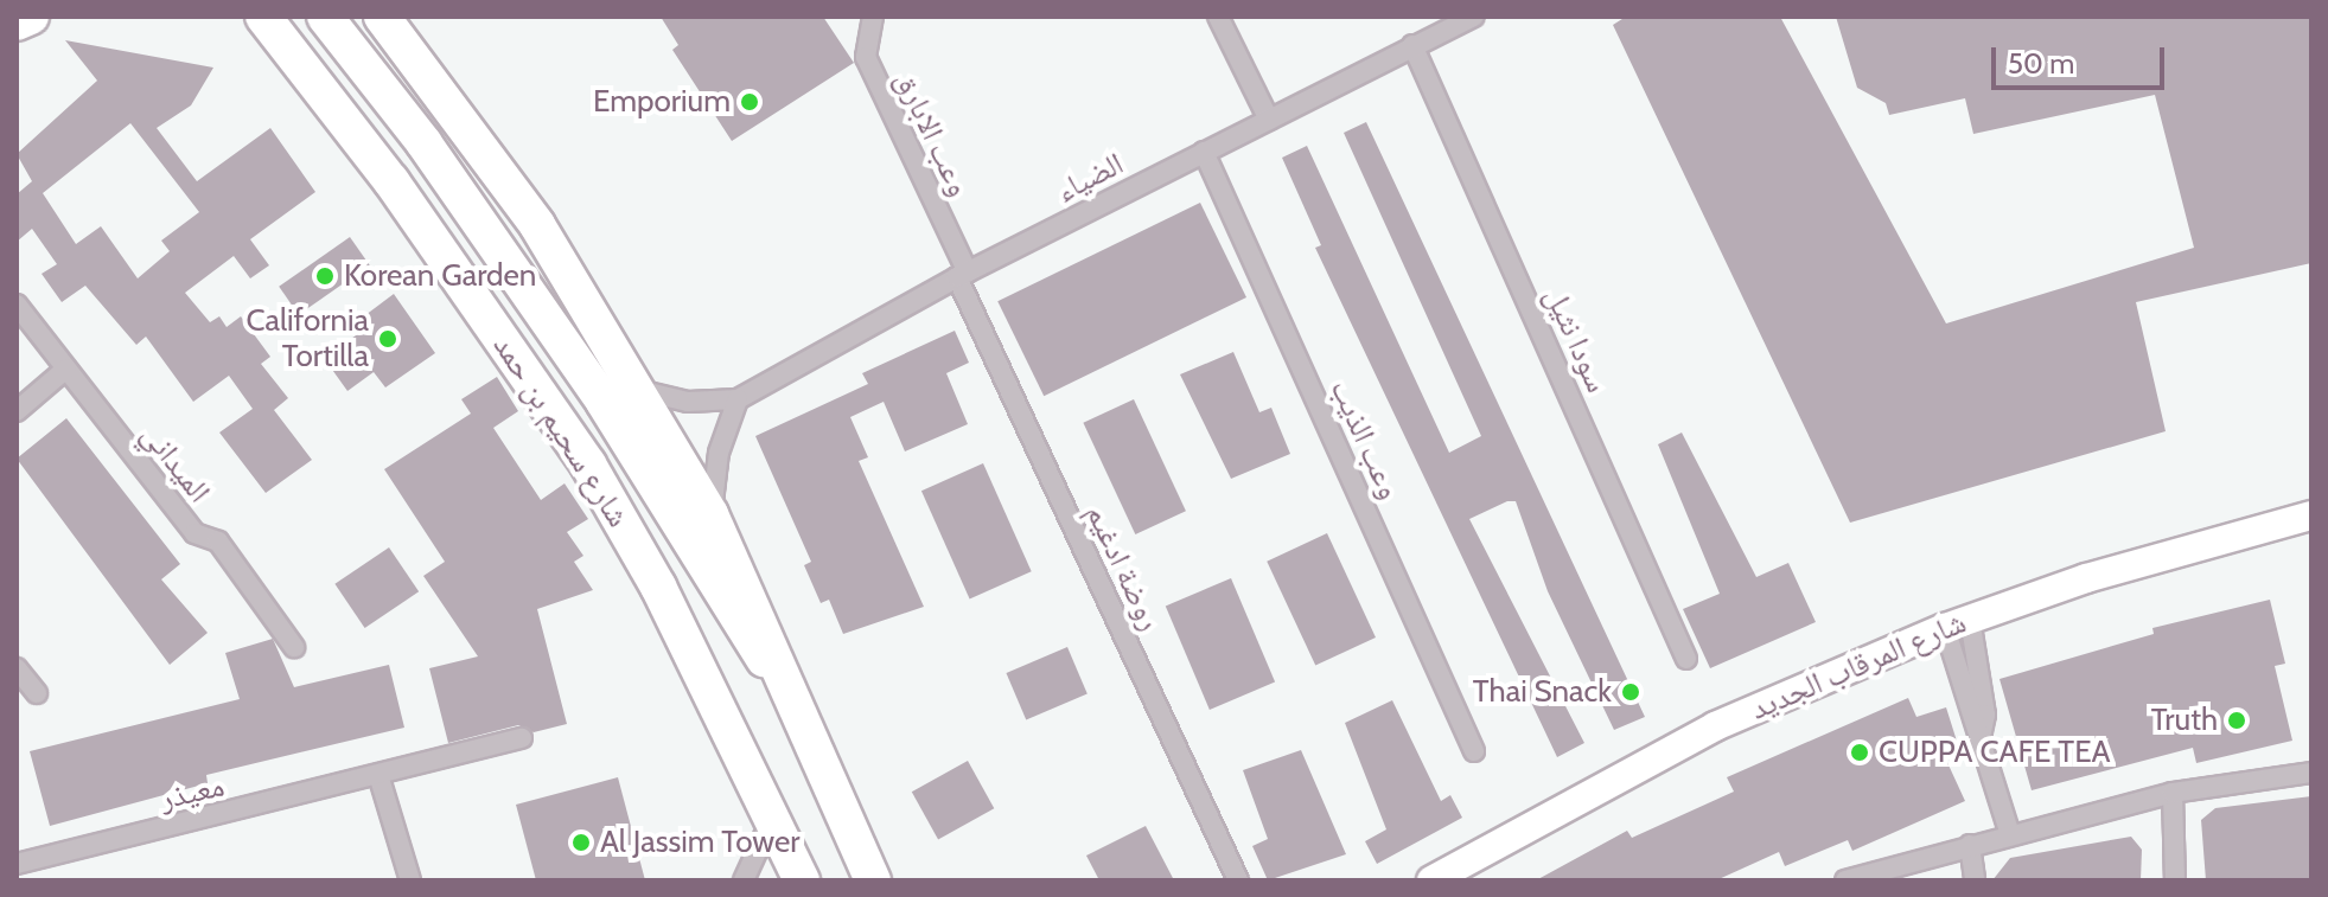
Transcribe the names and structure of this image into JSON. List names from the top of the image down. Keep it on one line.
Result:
{"streets":{"highway":["شارع سحيم بن حمد"],"street":["وعب الابارق","الضياء","سودا نثيل","وعب الذيب","الميداني","روضة ادغيم","شارع المرقاب الجديد","معيذر"]},"crossings":[["وعب الابارق","الضياء"],["وعب الابارق","روضة ادغيم"],["الضياء","سودا نثيل"],["الضياء","وعب الذيب"],["الضياء","روضة ادغيم"]],"places":["Emporium","Korean Garden","California Tortilla","Thai Snack","Truth","CUPPA CAFE TEA","Al Jassim Tower"],"scale_bar":"50 m"}
